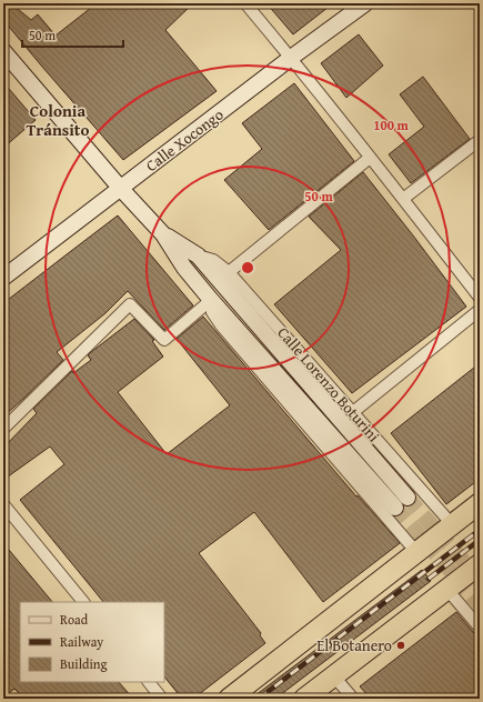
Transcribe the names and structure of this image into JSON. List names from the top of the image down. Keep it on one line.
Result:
{"streets":{"main road":["Calle Xocongo","Calle Lorenzo Boturini"]},"crossings":[["Calle Xocongo","Calle Lorenzo Boturini"]],"districts":["Colonia Tránsito"],"places":["El Botanero"],"legend":["Road","Railway","Building"],"scale_bar":"50 m","rings":["100 m","50 m"]}
